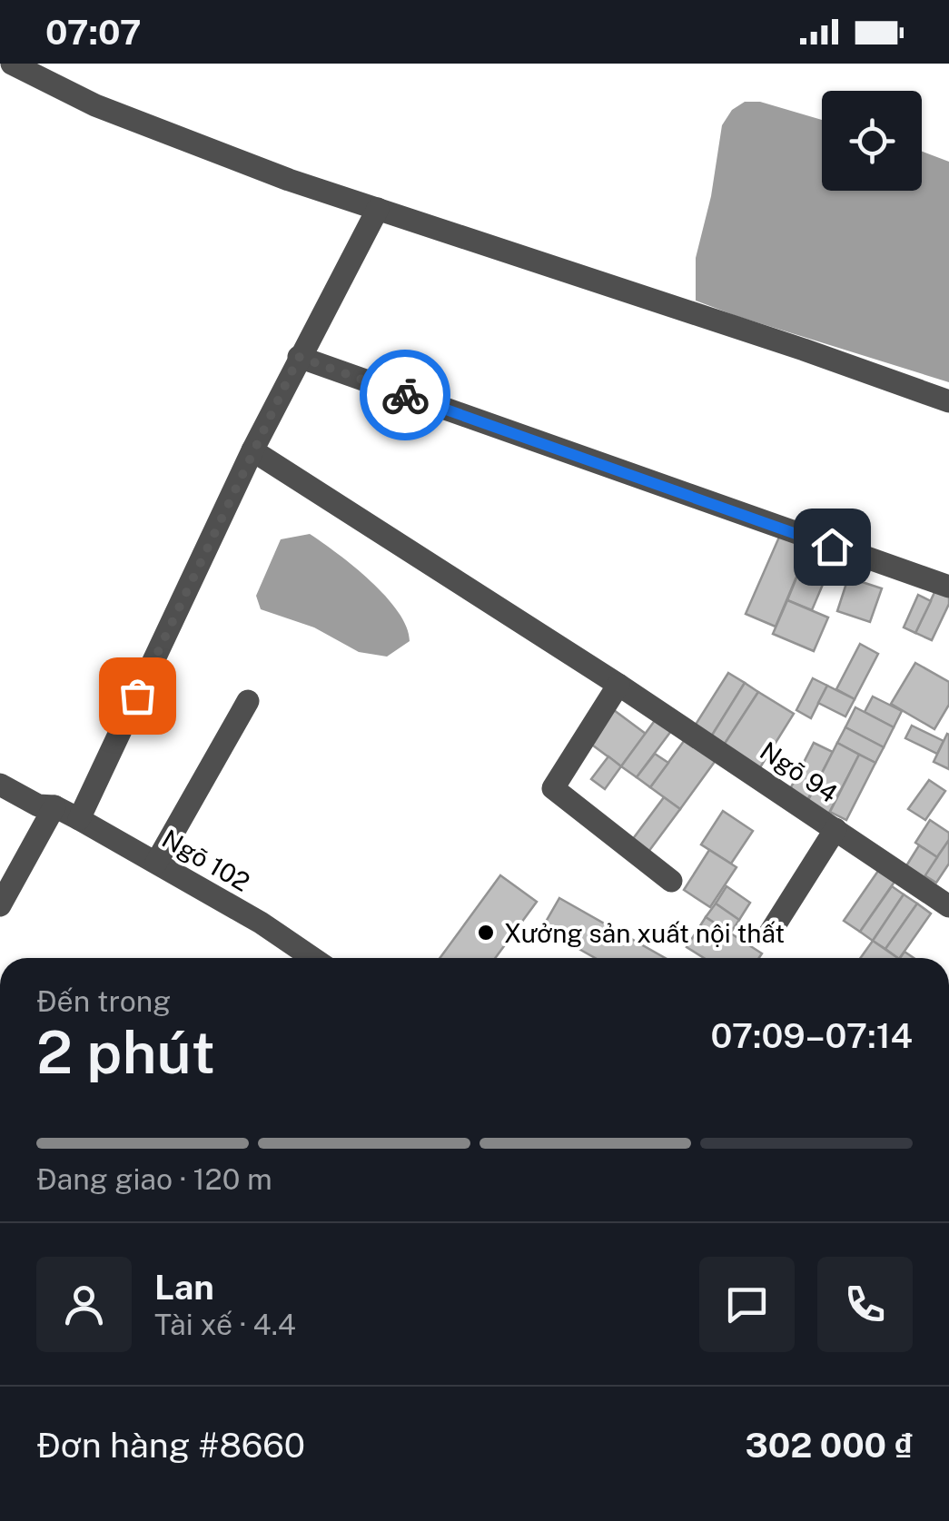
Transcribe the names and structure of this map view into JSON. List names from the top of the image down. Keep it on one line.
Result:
{"streets":{"street":["Ngõ 94","Ngõ 102"]},"places":["Xưởng sản xuất nội thất"],"page":{"status":"07:07","heading":["2 phút","Đến trong","07:09–07:14"],"panel":["Lan","Tài xế · 4.4","Đơn hàng #8660","302 000 ₫"],"bar":"Đang giao · 120 m"}}
